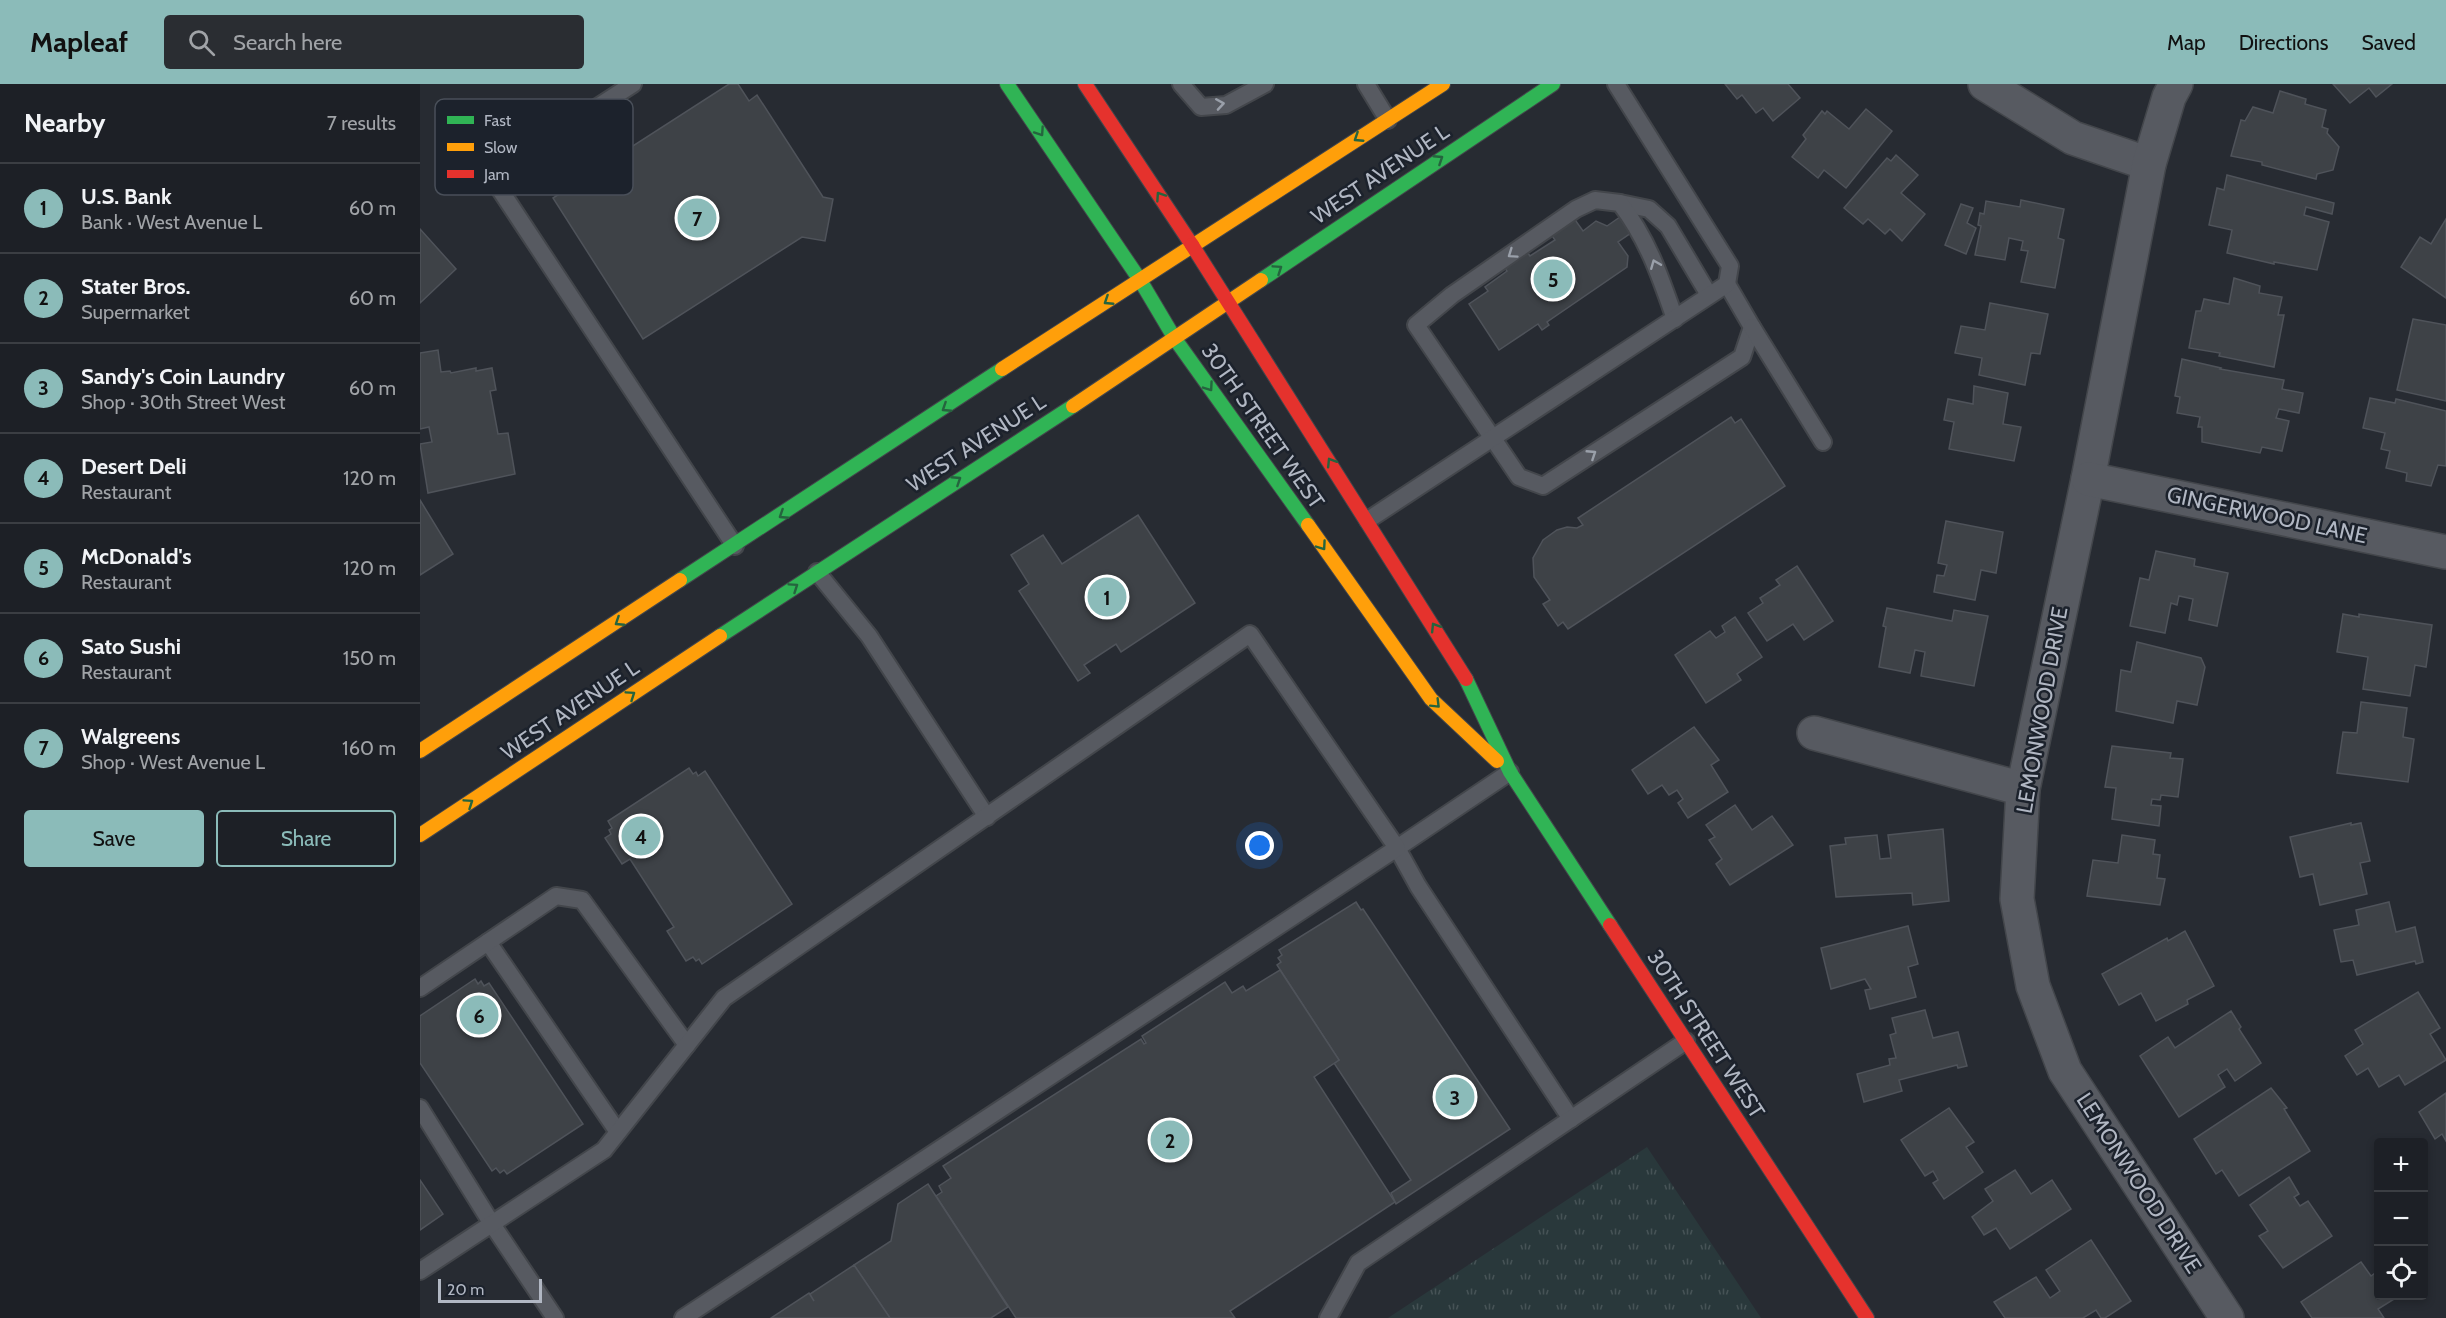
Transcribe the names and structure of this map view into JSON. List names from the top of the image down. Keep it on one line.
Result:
{"streets":{"main road":["WEST AVENUE L","30TH STREET WEST"],"street":["GINGERWOOD LANE","LEMONWOOD DRIVE"]},"crossings":[["WEST AVENUE L","30TH STREET WEST"],["GINGERWOOD LANE","LEMONWOOD DRIVE"]],"legend":["Fast","Slow","Jam"],"scale_bar":"20 m","page":{"header":"Mapleaf","search":"Search here","nav":["Map","Directions","Saved"],"heading":["Nearby","7 results"],"list":[{"mark":"1","name":"U.S. Bank","note":"Bank · West Avenue L","value":"60 m"},{"mark":"2","name":"Stater Bros.","note":"Supermarket","value":"60 m"},{"mark":"3","name":"Sandy's Coin Laundry","note":"Shop · 30th Street West","value":"60 m"},{"mark":"4","name":"Desert Deli","note":"Restaurant","value":"120 m"},{"mark":"5","name":"McDonald's","note":"Restaurant","value":"120 m"},{"mark":"6","name":"Sato Sushi","note":"Restaurant","value":"150 m"},{"mark":"7","name":"Walgreens","note":"Shop · West Avenue L","value":"160 m"}],"pins":["7","5","1","4","6","3","2"],"buttons":["Save","Share"],"map_buttons":["+","−"],"scale":"20 m"}}
